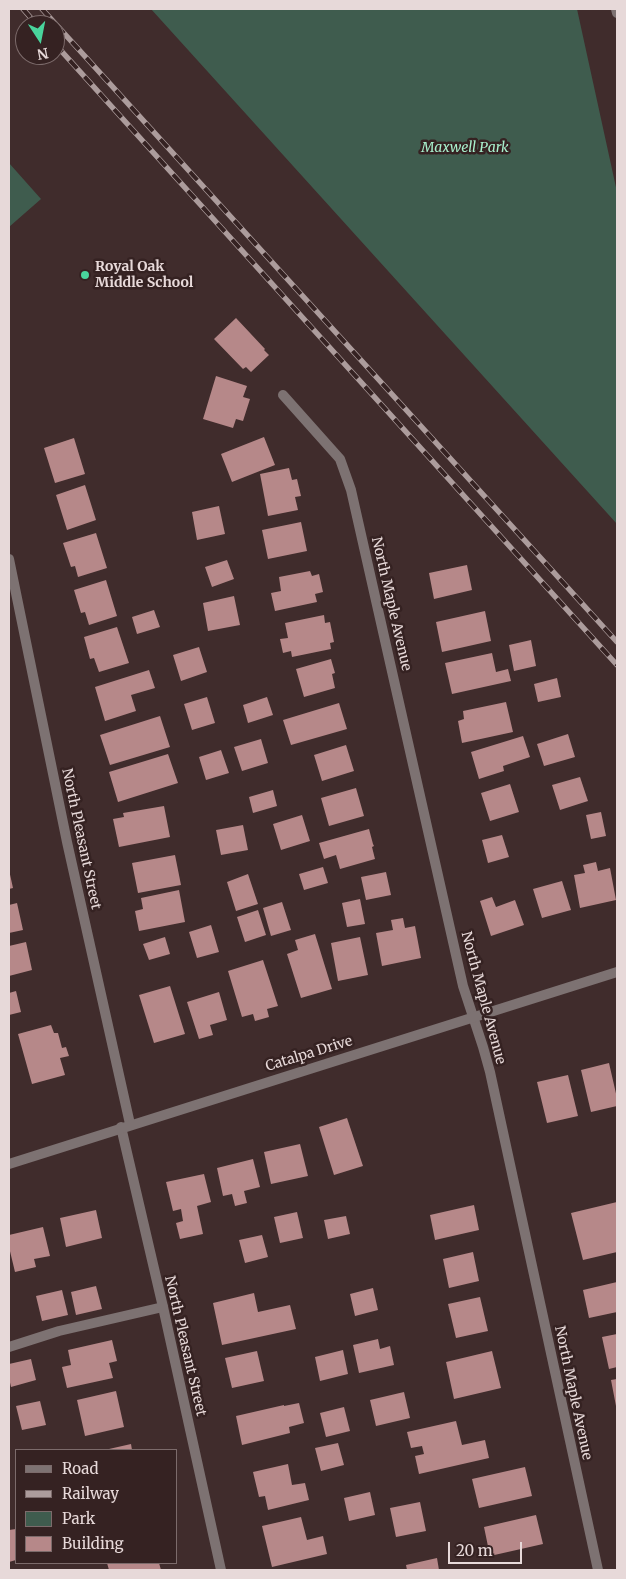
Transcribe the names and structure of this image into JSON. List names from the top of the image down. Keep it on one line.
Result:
{"streets":{"street":["North Maple Avenue","North Pleasant Street","Catalpa Drive"]},"crossings":[["North Maple Avenue","Catalpa Drive"],["North Pleasant Street","Catalpa Drive"]],"parks":["Maxwell Park"],"places":["Royal Oak Middle School"],"legend":["Road","Railway","Park","Building"],"scale_bar":"20 m","north":"bottom"}
